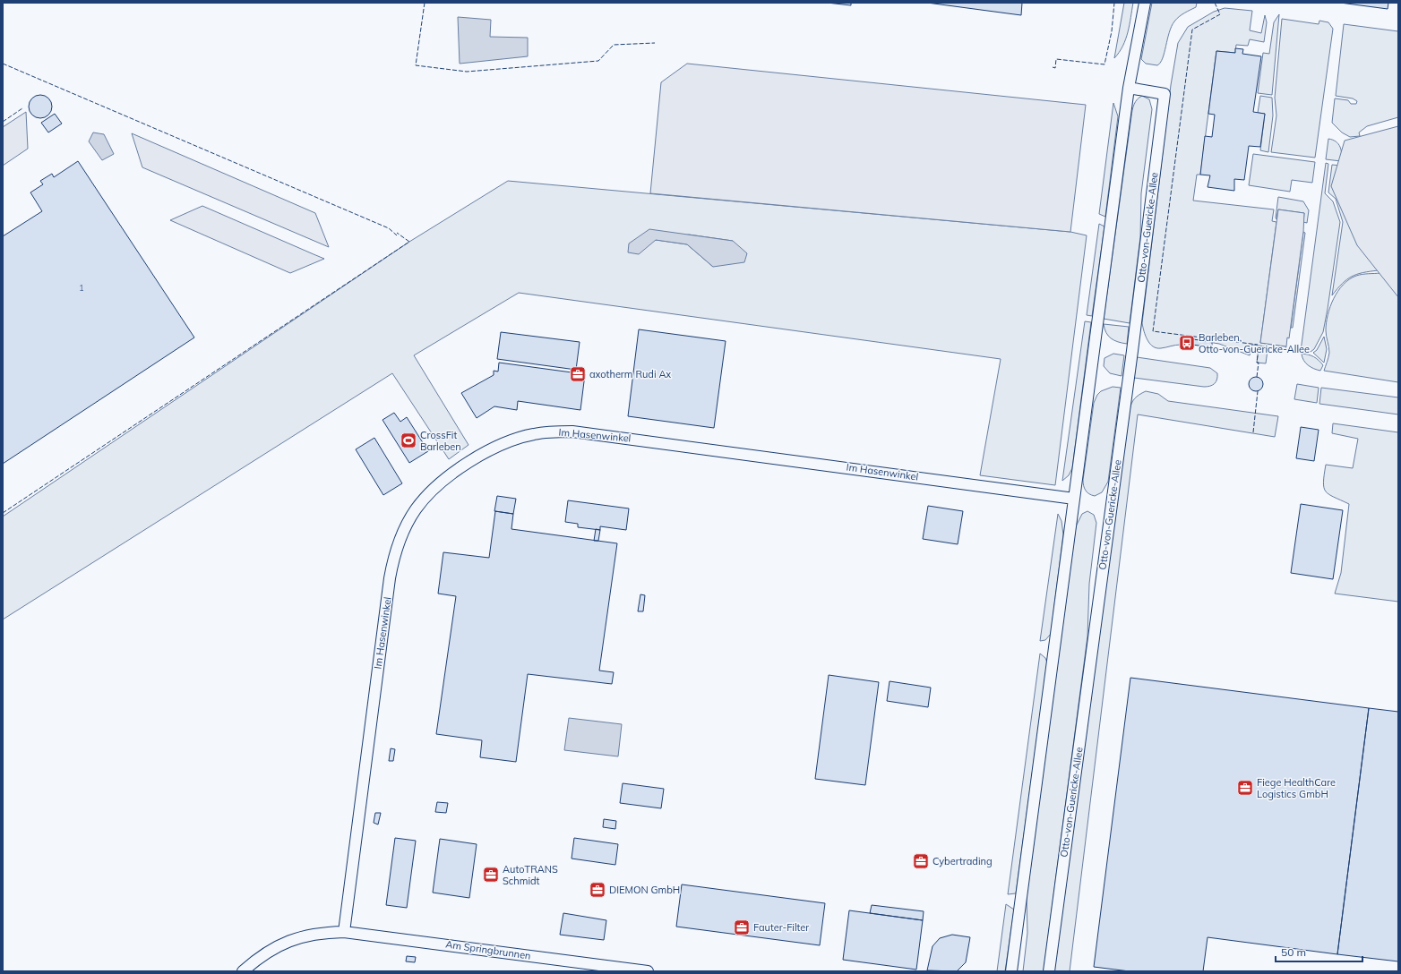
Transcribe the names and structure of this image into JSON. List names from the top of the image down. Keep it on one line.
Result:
{"streets":{"street":["Otto-von-Guericke-Allee","Im Hasenwinkel","Am Springbrunnen"]},"crossings":[["Im Hasenwinkel","Am Springbrunnen"]],"places":{"bus stop":["Barleben, Otto-von-Guericke-Allee"],"office":["axotherm Rudi Ax","Fiege HealthCare Logistics GmbH","Cybertrading","AutoTRANS Schmidt","DIEMON GmbH","Fauter-Filter"],"sports":["CrossFit Barleben"]},"house_numbers":["1"],"scale_bar":"50 m"}
